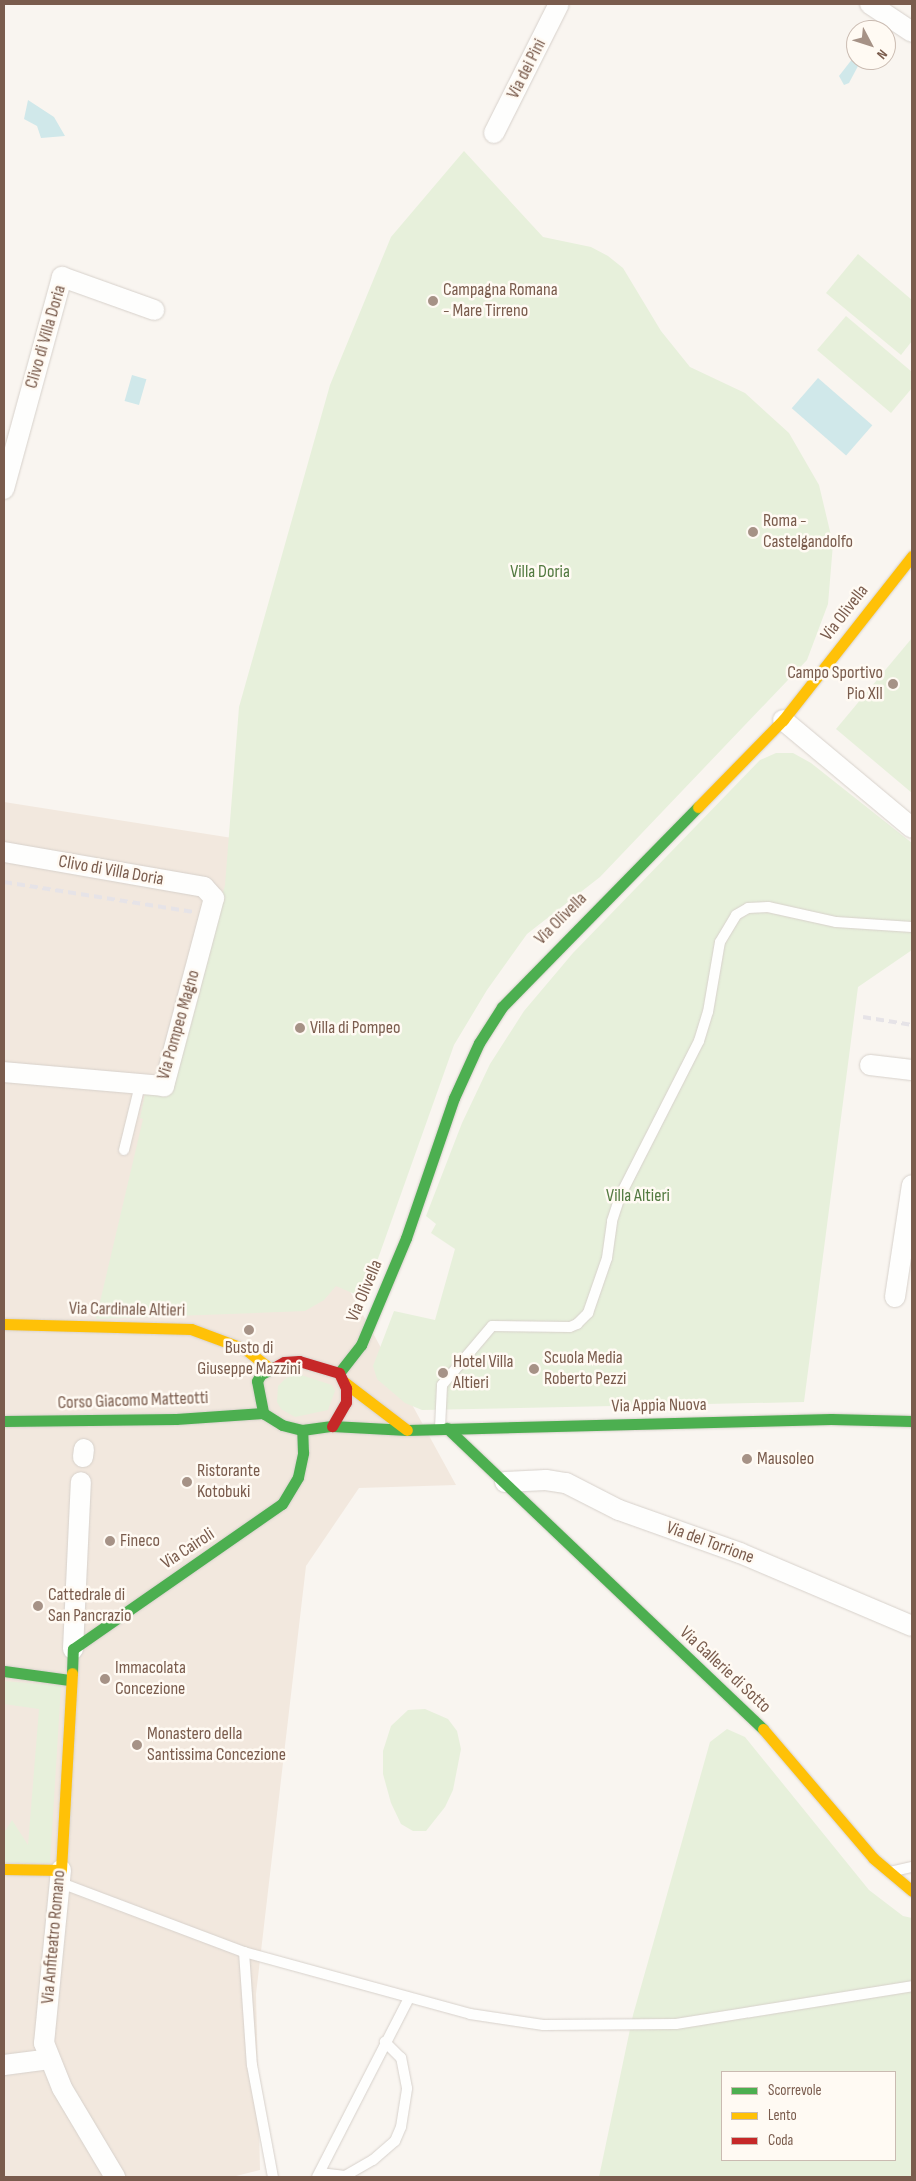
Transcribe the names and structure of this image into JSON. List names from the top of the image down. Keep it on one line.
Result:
{"streets":{"main road":["Via Olivella","Via Cardinale Altieri","Corso Giacomo Matteotti","Via Appia Nuova","Via Cairoli","Via Gallerie di Sotto","Via Anfiteatro Romano"],"street":["Via dei Pini","Clivo di Villa Doria","Via Pompeo Magno","Via del Torrione"]},"crossings":[["Clivo di Villa Doria","Via Pompeo Magno"],["Via Olivella","Via Cardinale Altieri"],["Via Olivella","Corso Giacomo Matteotti"],["Via Olivella","Via Appia Nuova"],["Via Olivella","Via Cairoli"],["Via Cardinale Altieri","Corso Giacomo Matteotti"],["Via Cardinale Altieri","Via Appia Nuova"],["Via Cardinale Altieri","Via Cairoli"],["Corso Giacomo Matteotti","Via Appia Nuova"],["Corso Giacomo Matteotti","Via Cairoli"],["Via Appia Nuova","Via Cairoli"],["Via Appia Nuova","Via Gallerie di Sotto"],["Via del Torrione","Via Gallerie di Sotto"]],"parks":["Villa Doria","Villa Altieri"],"places":["Campagna Romana - Mare Tirreno","Roma - Castelgandolfo","Campo Sportivo Pio XII","Villa di Pompeo","Busto di Giuseppe Mazzini","Scuola Media Roberto Pezzi","Hotel Villa Altieri","Mausoleo","Ristorante Kotobuki","Fineco","Cattedrale di San Pancrazio","Immacolata Concezione","Monastero della Santissima Concezione"],"legend":["Scorrevole","Lento","Coda"],"north":"bottom right"}
